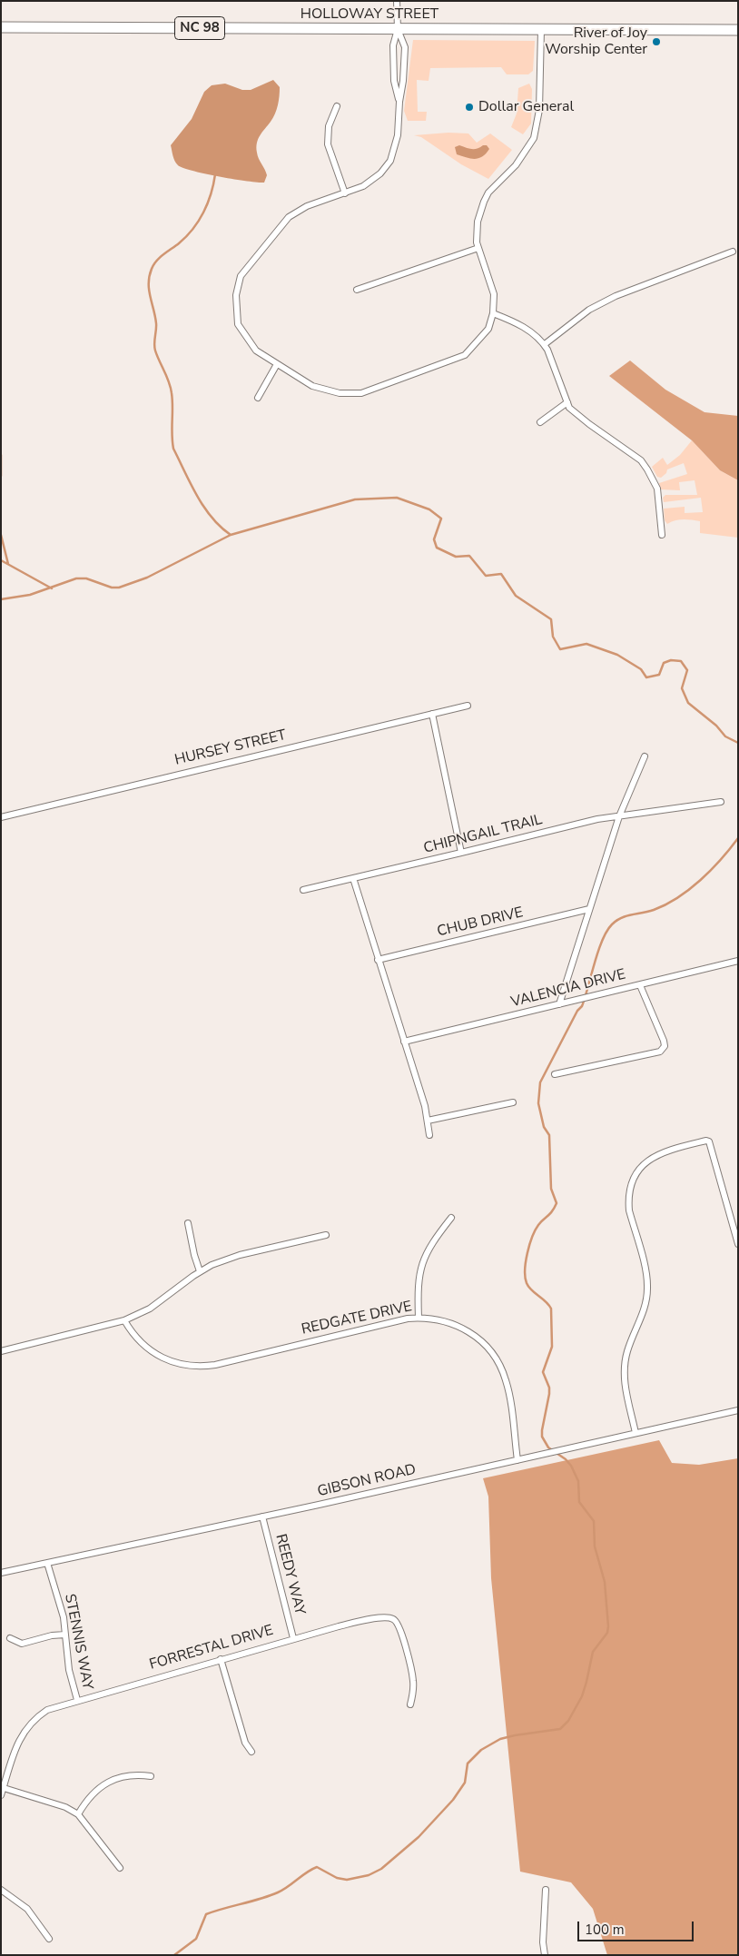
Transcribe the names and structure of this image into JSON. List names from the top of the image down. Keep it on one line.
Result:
{"streets":{"highway":["HOLLOWAY STREET","NC 98"],"street":["HURSEY STREET","CHIPNGAIL TRAIL","CHUB DRIVE","VALENCIA DRIVE","REDGATE DRIVE","GIBSON ROAD","REEDY WAY","STENNIS WAY","FORRESTAL DRIVE"]},"crossings":[["REDGATE DRIVE","GIBSON ROAD"],["GIBSON ROAD","REEDY WAY"],["GIBSON ROAD","STENNIS WAY"],["REEDY WAY","FORRESTAL DRIVE"],["STENNIS WAY","FORRESTAL DRIVE"]],"places":["River of Joy Worship Center","Dollar General"],"scale_bar":"100 m"}
